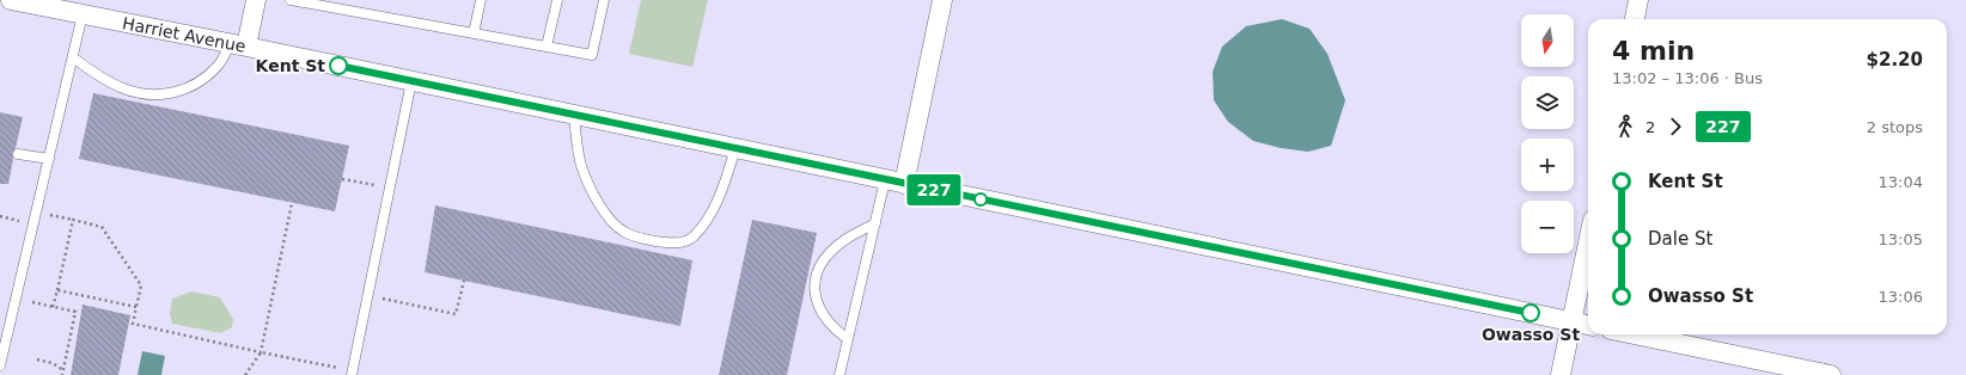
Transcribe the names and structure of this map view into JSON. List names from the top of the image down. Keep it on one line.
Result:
{"streets":{"street":["Harriet Avenue"]},"places":["Kent St","Owasso St"],"lines":["bus line 227"],"north":"bottom","page":{"on_map":"227","map_buttons":["+","−"],"heading":["4 min","13:02 – 13:06 · Bus","$2.20"],"legs":["2","227","2 stops"],"list":[{"name":"Kent St","value":"13:04"},{"name":"Dale St","value":"13:05"},{"name":"Owasso St","value":"13:06"}]}}
